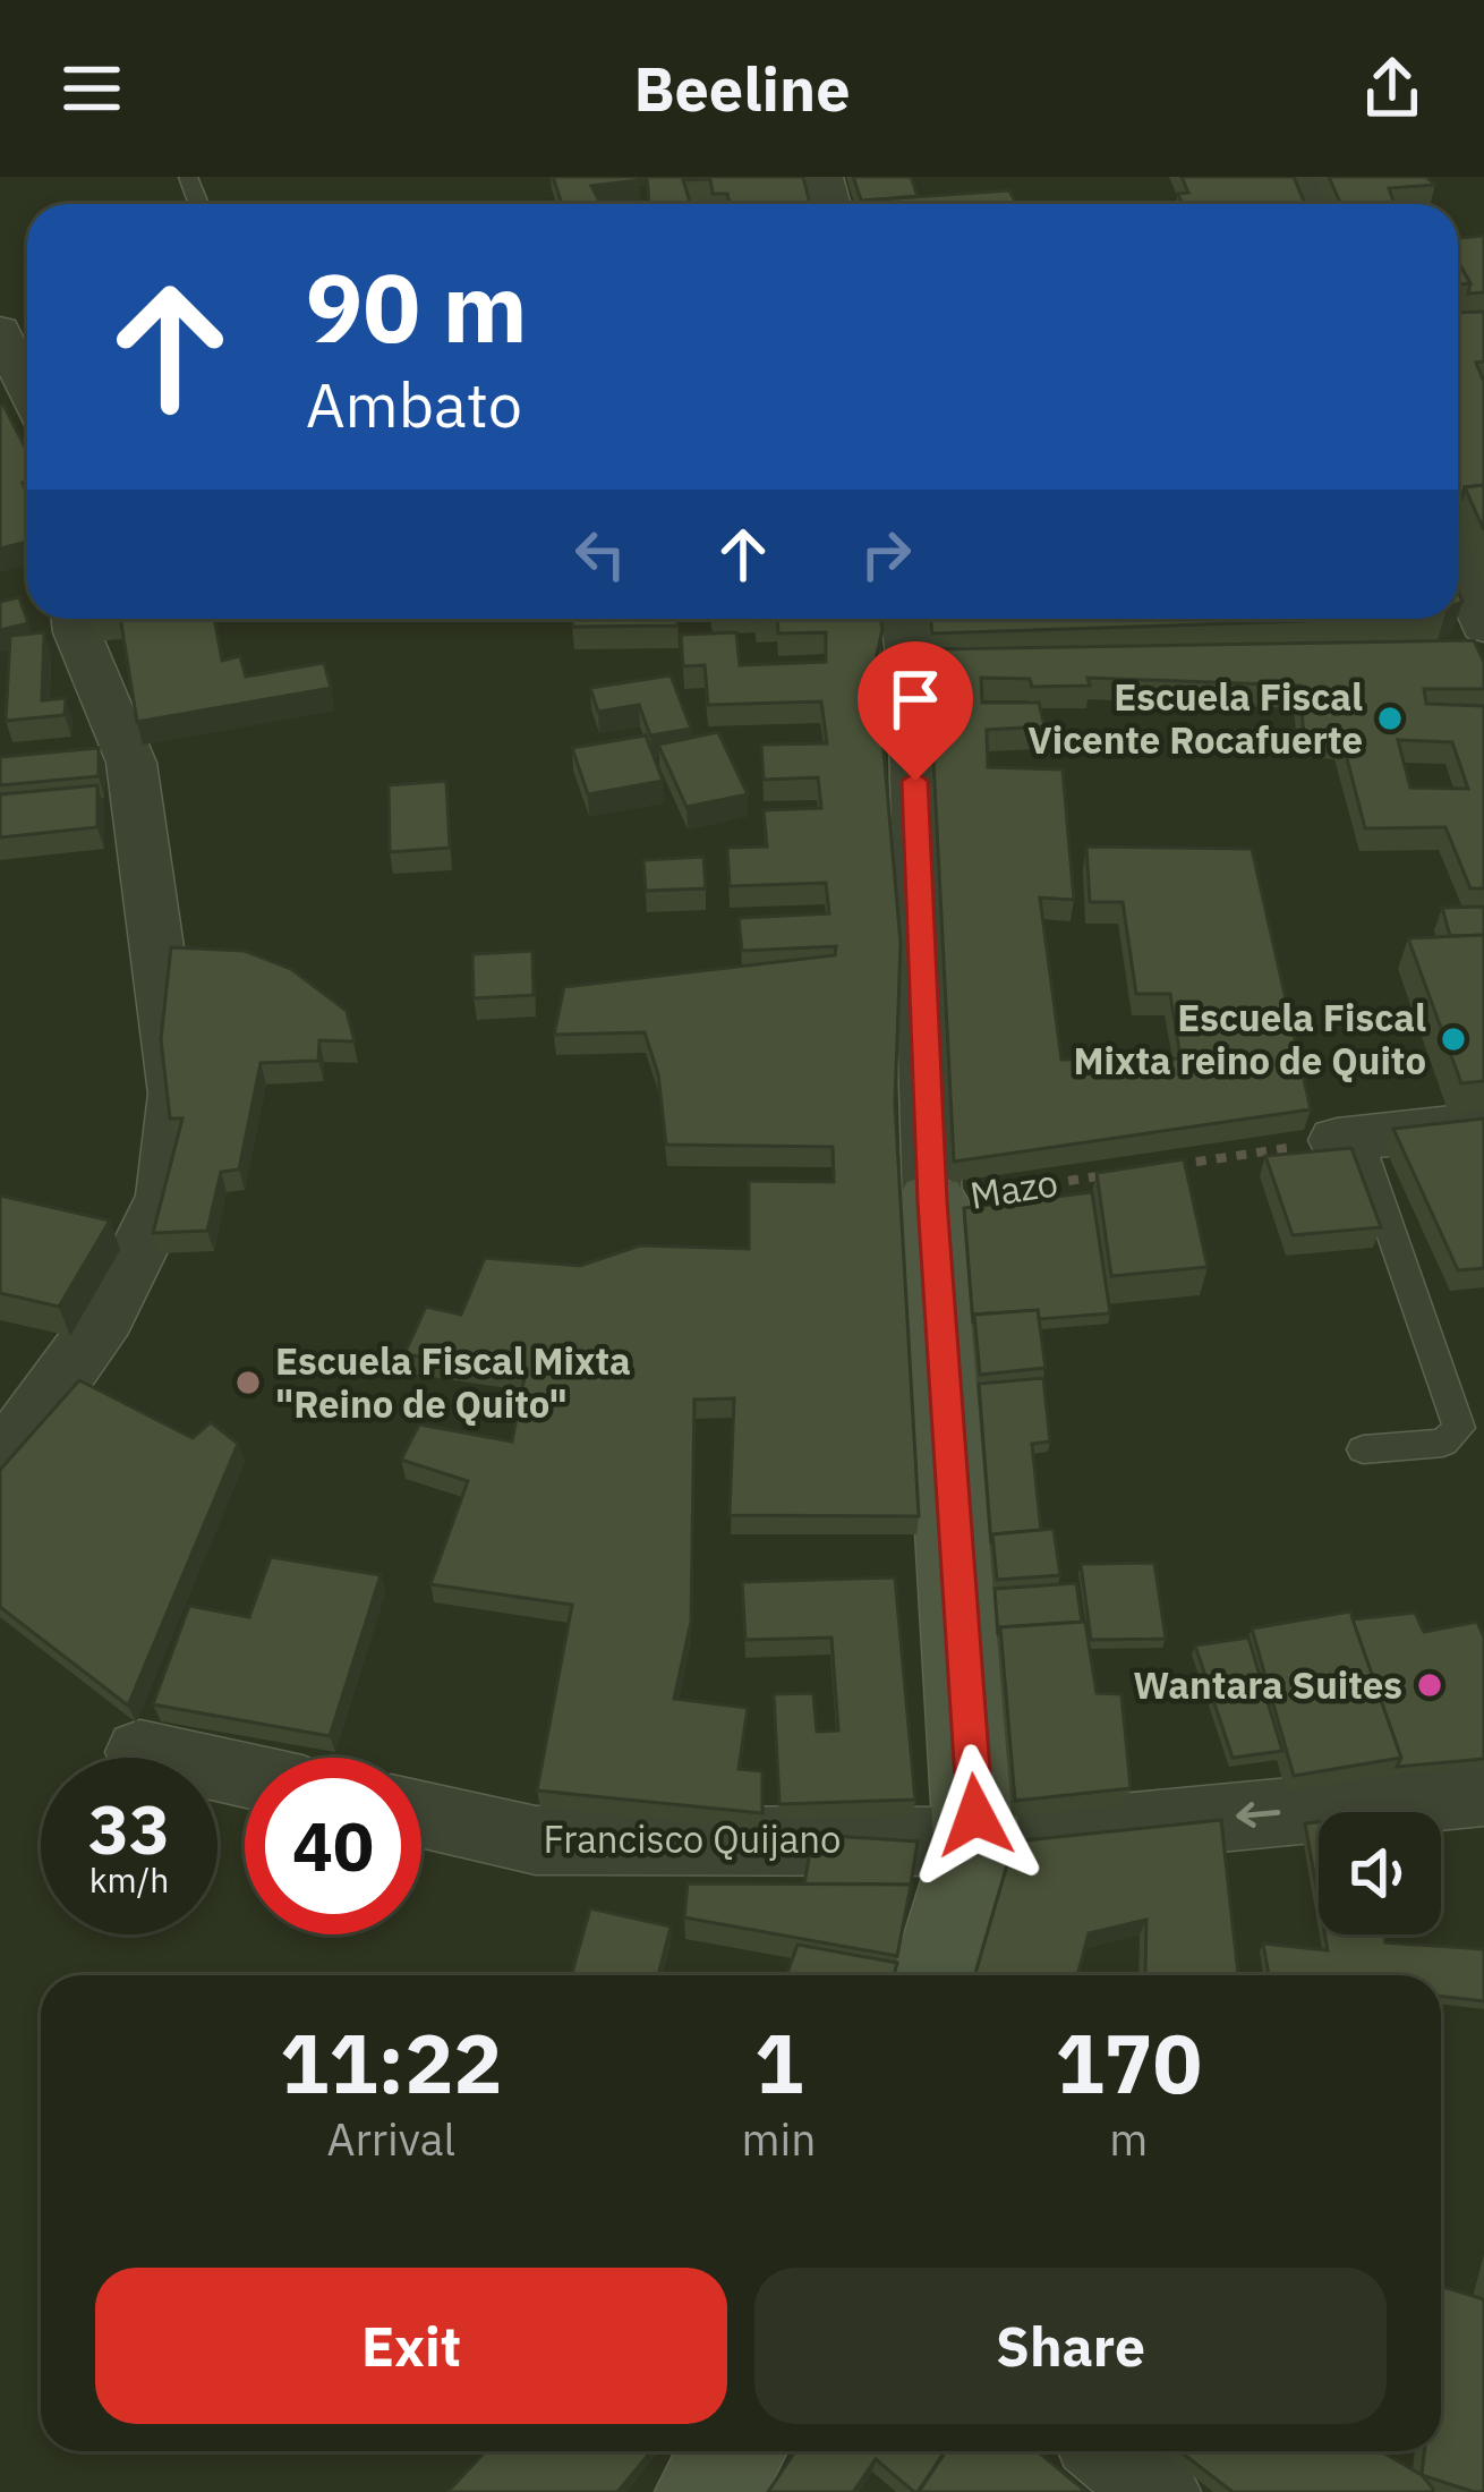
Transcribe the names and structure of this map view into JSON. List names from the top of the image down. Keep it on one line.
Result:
{"streets":{"street":["Francisco Quijano"],"path":["Mazo"]},"one_way":["Francisco Quijano"],"places":["Escuela Fiscal Vicente Rocafuerte","Escuela Fiscal Mixta reino de Quito","Escuela Fiscal Mixta \"Reino de Quito\"","Wantara Suites"],"page":{"header":"Beeline","turn":["90 m","Ambato"],"speed":"33 km/h","limit":"40","eta":["11:22","Arrival","1","min","170","m"],"buttons":["Exit","Share"]}}
